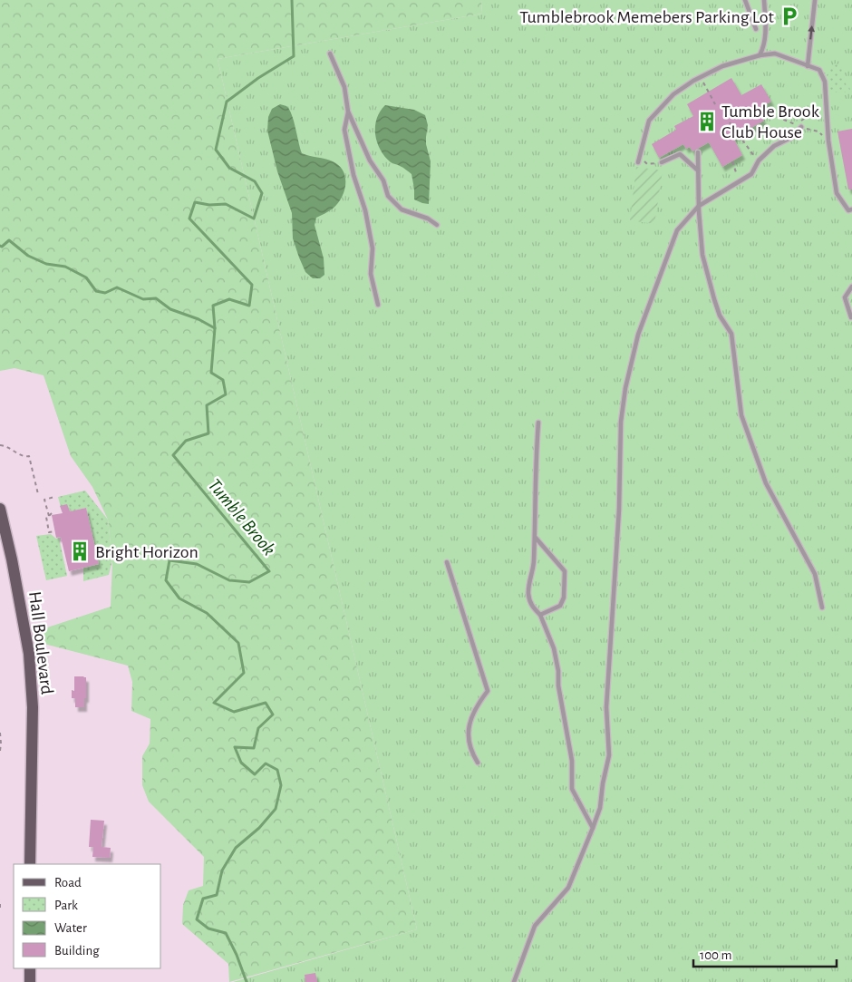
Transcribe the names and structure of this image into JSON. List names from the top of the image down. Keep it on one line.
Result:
{"streets":{"main road":["Hall Boulevard"]},"water":["Tumble Brook"],"places":{"parking":["Tumblebrook Memebers Parking Lot"],"building":["Tumble Brook Club House","Bright Horizon"]},"legend":["Road","Park","Water","Building"],"scale_bar":"100 m"}
